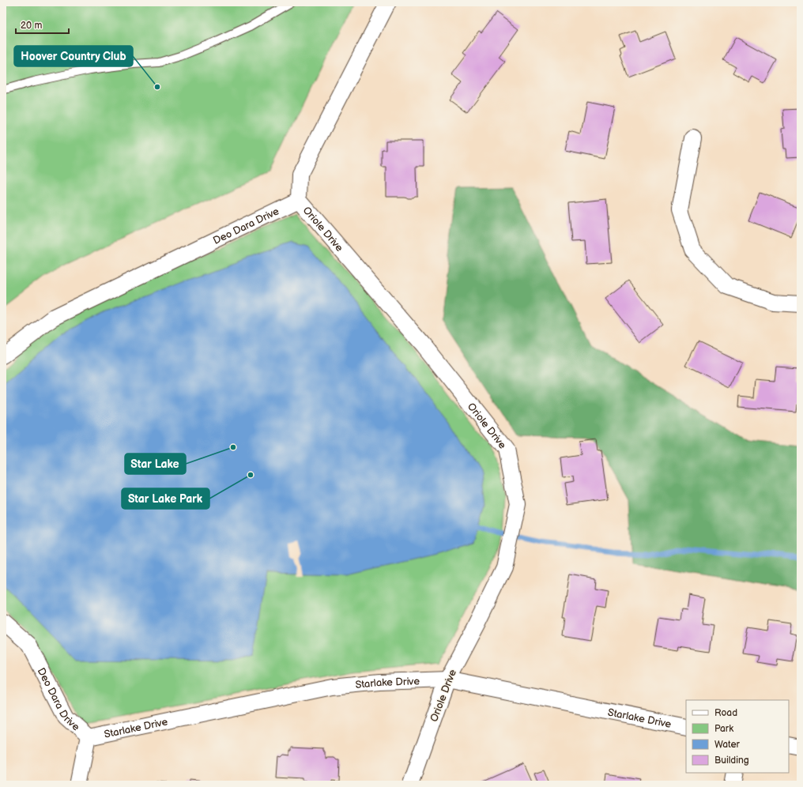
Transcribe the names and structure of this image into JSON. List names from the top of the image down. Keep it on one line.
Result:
{"streets":{"street":["Deo Dara Drive","Oriole Drive","Starlake Drive"]},"crossings":[["Deo Dara Drive","Oriole Drive"],["Deo Dara Drive","Starlake Drive"],["Oriole Drive","Starlake Drive"]],"places":["Hoover Country Club","Star Lake","Star Lake Park"],"legend":["Road","Park","Water","Building"],"scale_bar":"20 m"}
